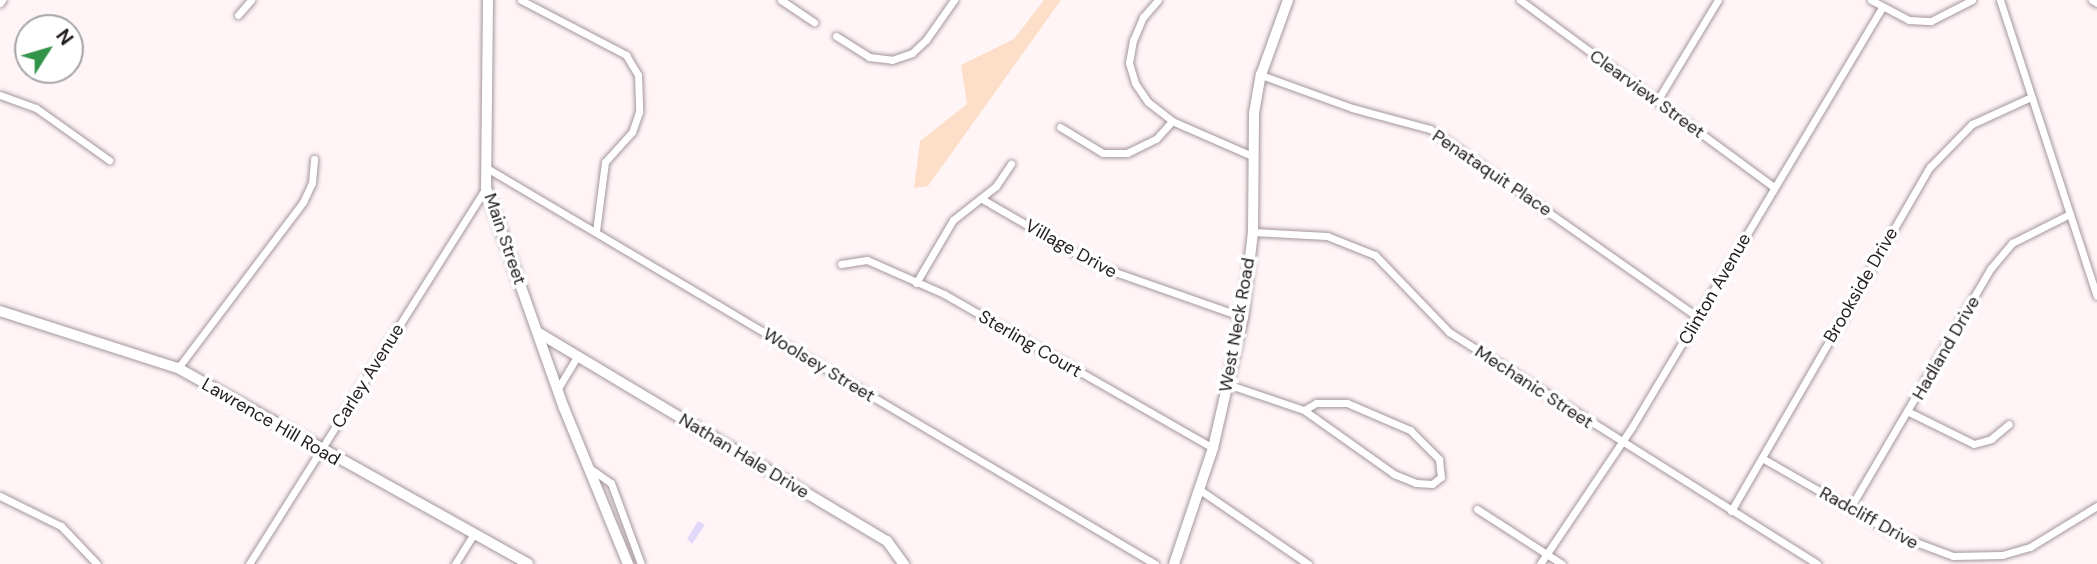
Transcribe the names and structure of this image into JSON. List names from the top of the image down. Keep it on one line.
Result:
{"streets":{"main road":["Main Street"],"street":["Clearview Street","Penataquit Place","Village Drive","Brookside Drive","Clinton Avenue","West Neck Road","Sterling Court","Hadland Drive","Woolsey Street","Carley Avenue","Mechanic Street","Lawrence Hill Road","Nathan Hale Drive","Radcliff Drive"]},"crossings":[["Clearview Street","Clinton Avenue"],["Penataquit Place","Clinton Avenue"],["Penataquit Place","West Neck Road"],["Main Street","Woolsey Street"],["Main Street","Carley Avenue"],["Main Street","Nathan Hale Drive"],["Village Drive","West Neck Road"],["Brookside Drive","Mechanic Street"],["Brookside Drive","Radcliff Drive"],["Clinton Avenue","Mechanic Street"],["West Neck Road","Sterling Court"],["West Neck Road","Mechanic Street"],["Hadland Drive","Radcliff Drive"],["Carley Avenue","Lawrence Hill Road"]],"north":"top right"}
